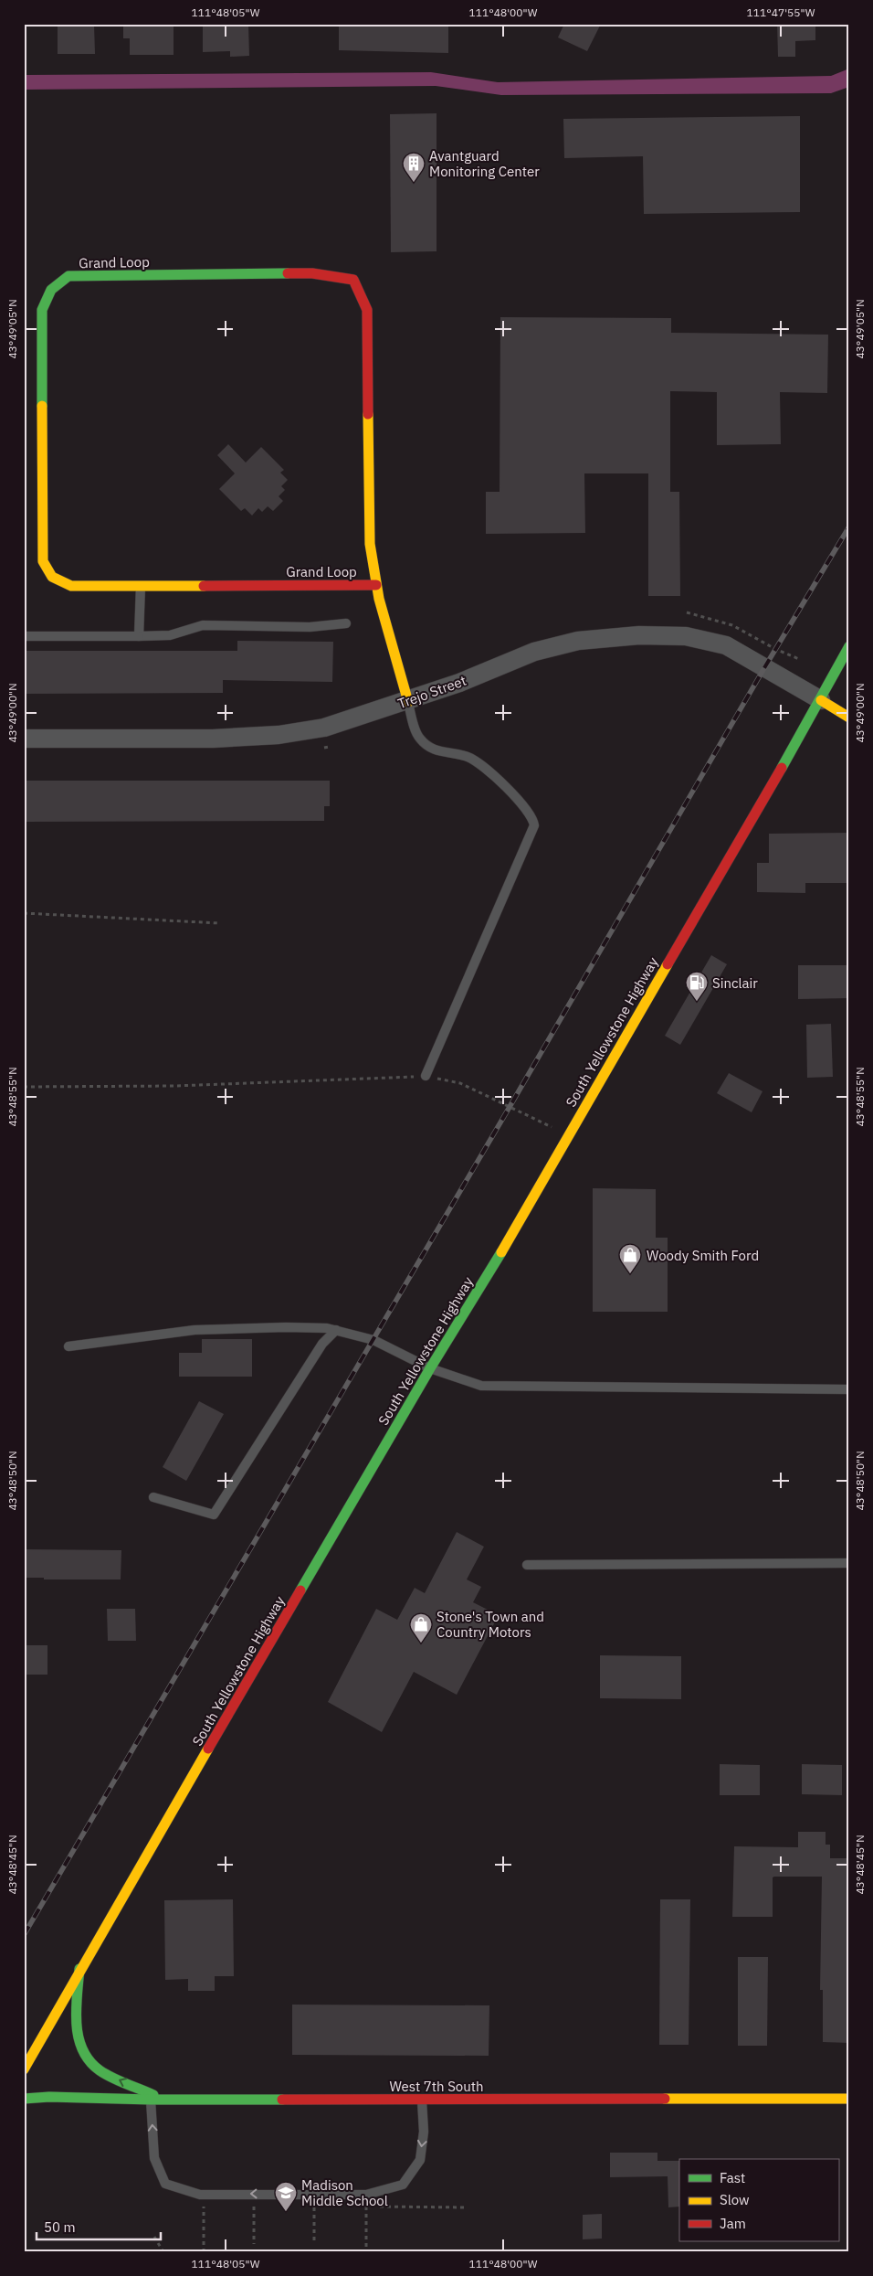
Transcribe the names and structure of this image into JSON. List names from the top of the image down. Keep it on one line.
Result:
{"streets":{"main road":["Grand Loop","South Yellowstone Highway","West 7th South"],"street":["Trejo Street"]},"crossings":[["Grand Loop","Trejo Street"],["Trejo Street","South Yellowstone Highway"]],"places":{"building":["Avantguard Monitoring Center"],"fuel station":["Sinclair"],"shop":["Woody Smith Ford","Stone's Town and Country Motors"],"school or university":["Madison Middle School"]},"legend":["Fast","Slow","Jam"],"scale_bar":"50 m","coordinates":["111°48'05\"W","111°48'00\"W","111°47'55\"W","43°49'05\"N","43°49'00\"N","43°48'55\"N","43°48'50\"N","43°48'45\"N"]}
